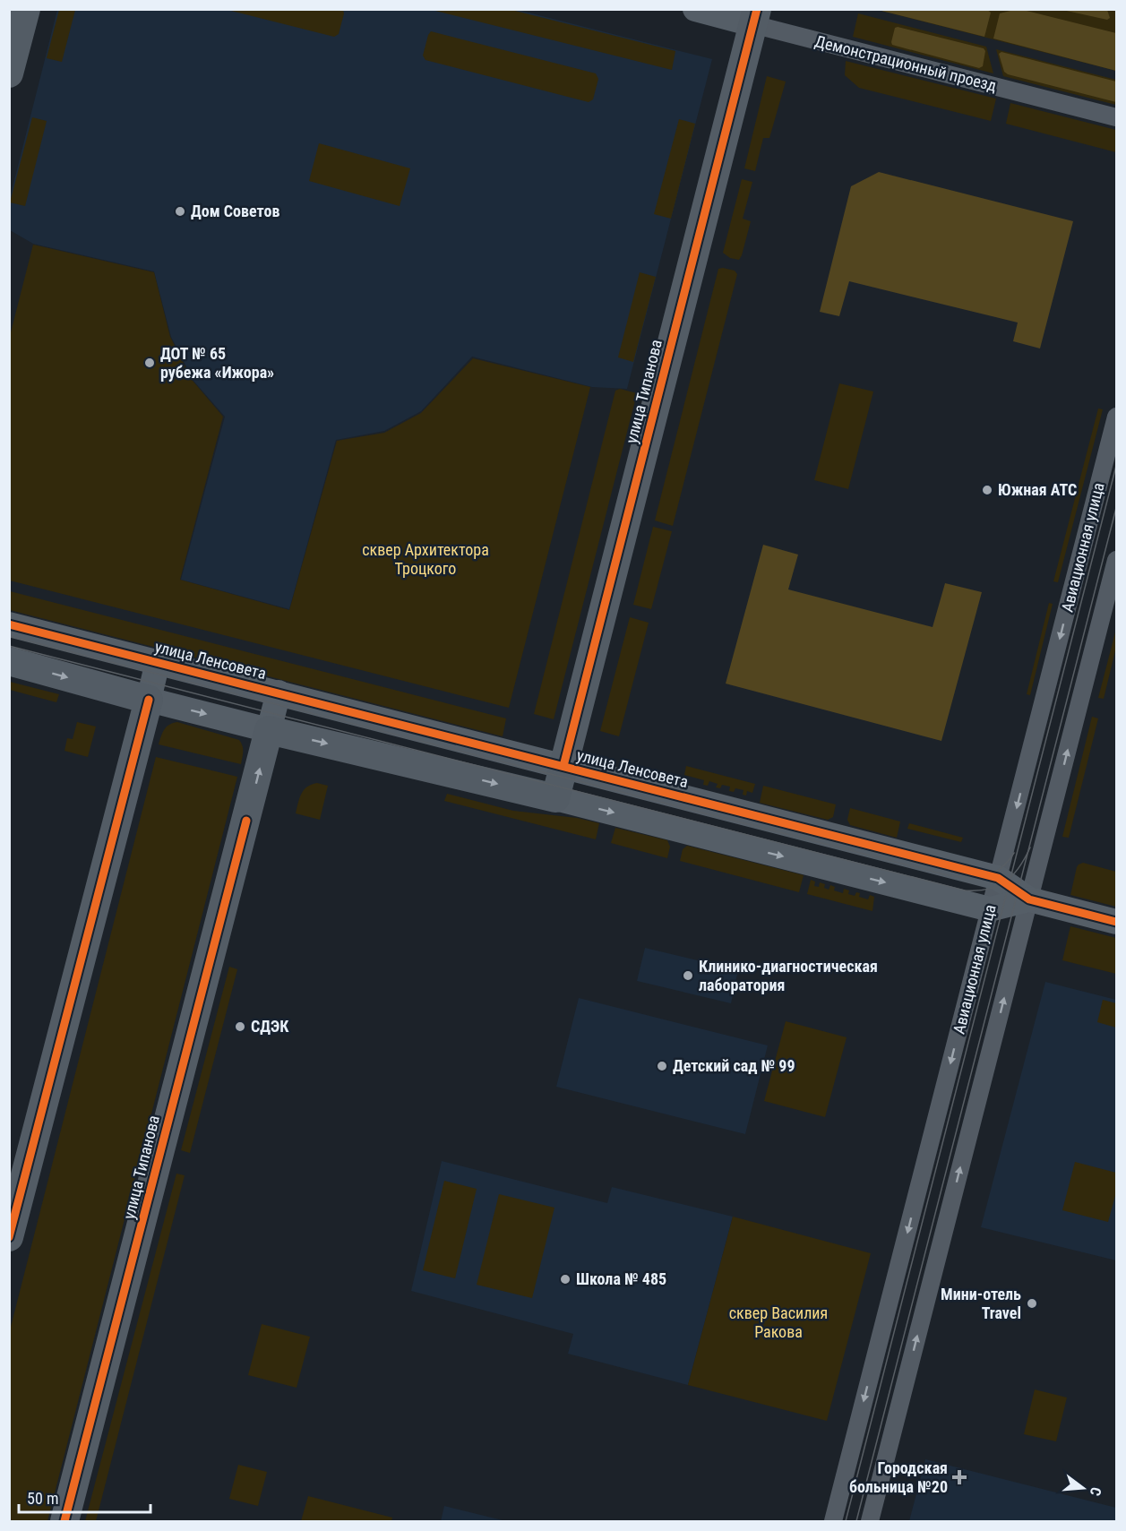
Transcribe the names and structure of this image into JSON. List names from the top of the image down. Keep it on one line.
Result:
{"streets":{"main road":["улица Типанова","улица Ленсовета"],"street":["Демонстрационный проезд","Авиационная улица"]},"crossings":[["Демонстрационный проезд","улица Типанова"],["улица Типанова","улица Ленсовета"],["Авиационная улица","улица Ленсовета"]],"parks":["сквер Архитектора Троцкого","сквер Василия Ракова"],"places":{"other":["Дом Советов","ДОТ № 65 рубежа «Ижора»","Южная АТС","Клинико-диагностическая лаборатория","СДЭК","Детский сад № 99","Школа № 485","Мини-отель Travel"],"health":["Городская больница №20"]},"scale_bar":"50 m","north":"right"}
